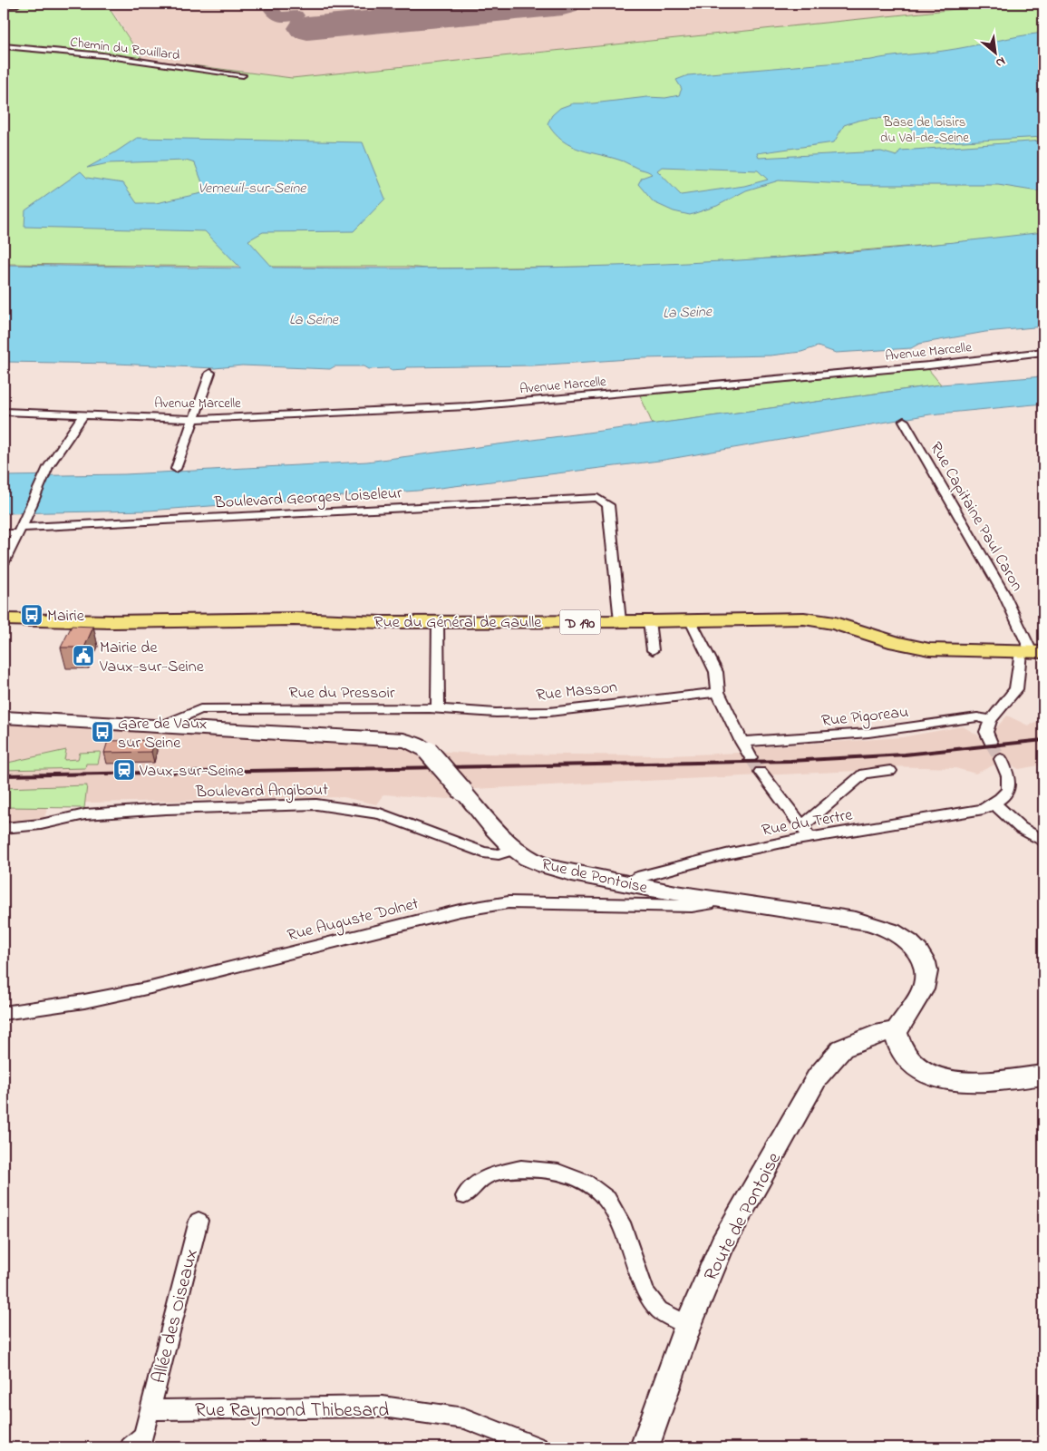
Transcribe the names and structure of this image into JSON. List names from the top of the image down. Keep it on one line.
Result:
{"streets":{"main road":["Rue du Général de Gaulle","D 190"],"street":["Chemin du Rouillard","Avenue Marcelle","Boulevard Georges Loiseleur","Rue Capitaine Paul Caron","Rue Masson","Rue du Pressoir","Rue Pigoreau","Boulevard Angibout","Rue du Tertre","Rue de Pontoise","Rue Auguste Dolnet","Route de Pontoise","Allée des Oiseaux","Rue Raymond Thibesard"]},"crossings":[["Boulevard Georges Loiseleur","Rue du Général de Gaulle"],["Rue Capitaine Paul Caron","Rue du Général de Gaulle"],["Rue Masson","Rue du Pressoir"],["Rue du Pressoir","Rue de Pontoise"],["Boulevard Angibout","Rue de Pontoise"],["Rue du Tertre","Rue de Pontoise"],["Rue de Pontoise","Rue Auguste Dolnet"],["Rue de Pontoise","Route de Pontoise"],["Allée des Oiseaux","Rue Raymond Thibesard"]],"water":["Verneuil-sur-Seine","La Seine"],"parks":["Base de loisirs du Val-de-Seine"],"places":{"bus stop":["Mairie","Gare de Vaux sur Seine"],"public building":["Mairie de Vaux-sur-Seine"],"station":["Vaux-sur-Seine"]},"north":"bottom right"}
